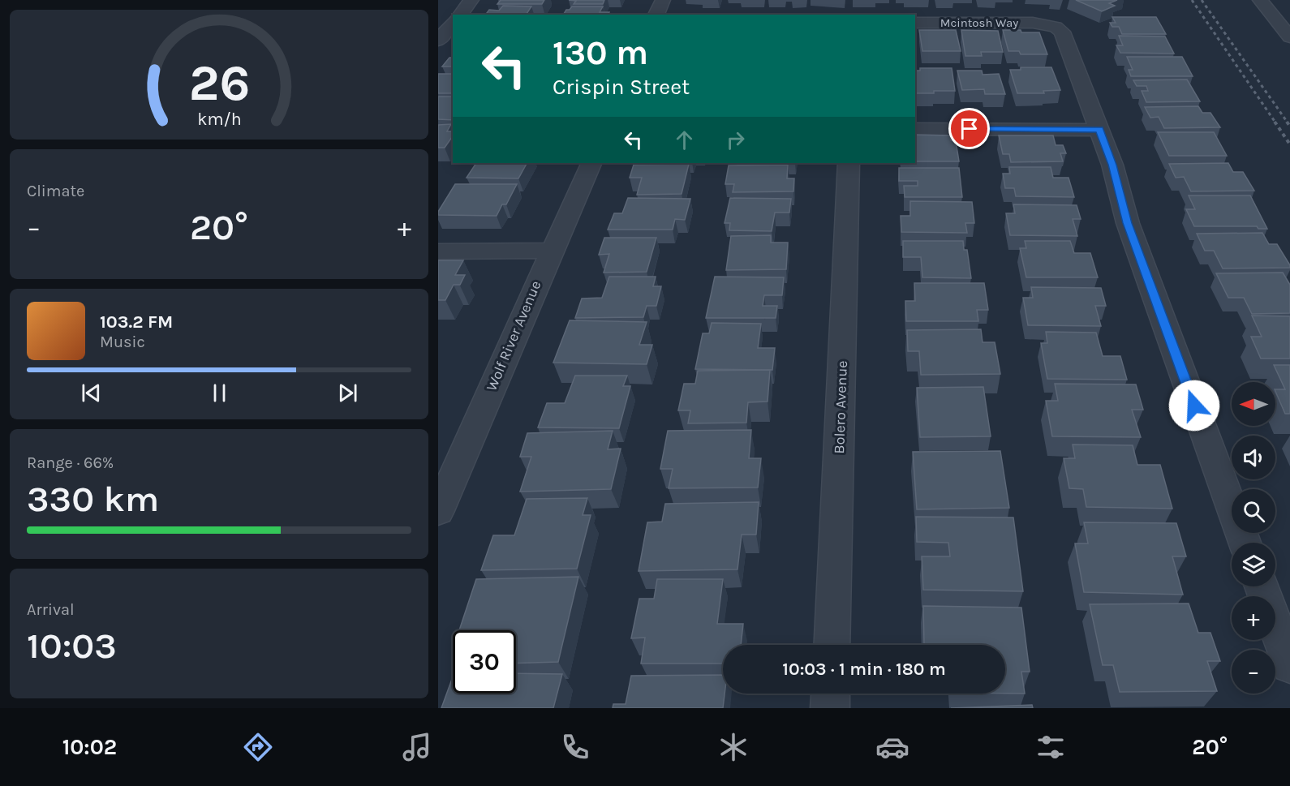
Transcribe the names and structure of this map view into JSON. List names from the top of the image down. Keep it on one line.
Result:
{"streets":{"street":["Mcintosh Way","Wolf River Avenue","Bolero Avenue"]},"north":"left","page":{"turn":["130 m","Crispin Street"],"tile":["Climate",["Range · 66%","330 km"],["Arrival","10:03"]],"heat":["−","20°","+"],"song":["103.2 FM","Music"],"map_buttons":["+","−"],"limit":"30","trip":"10:03 · 1 min · 180 m","tabs":["10:02","20°"],"gauge":["26","km/h"]}}
